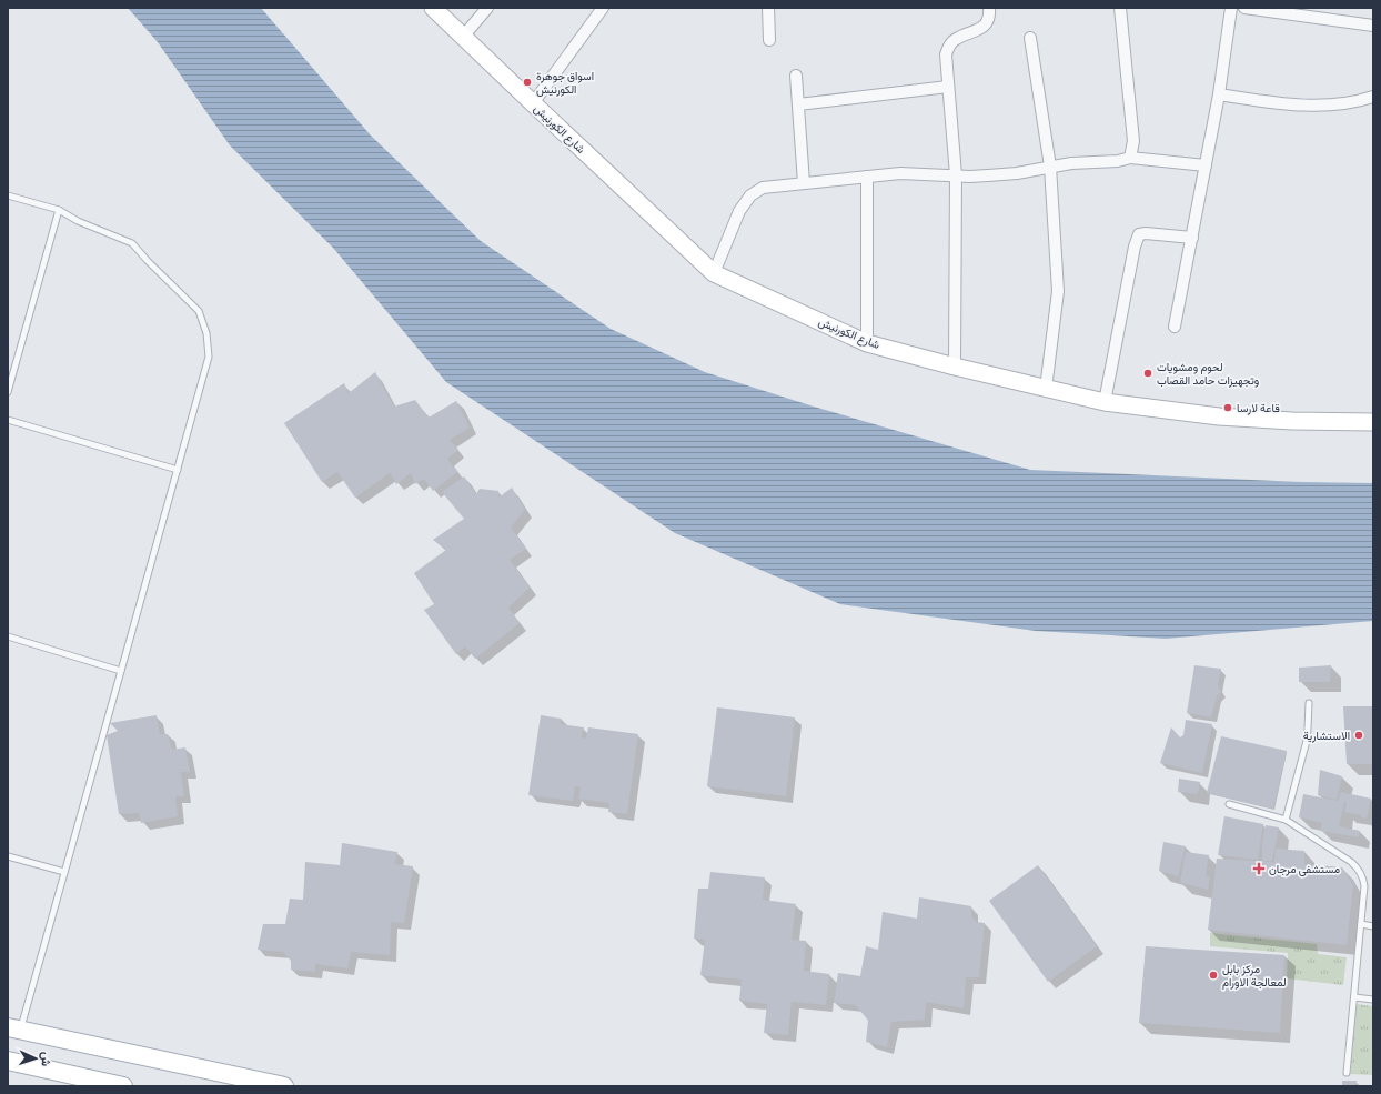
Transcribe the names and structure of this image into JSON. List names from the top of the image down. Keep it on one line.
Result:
{"streets":{"street":["شارع الكورنيش"]},"places":{"other":["اسواق جوهرة الكورنيش","لحوم ومشويات وتجهيزات حامد القصاب","قاعة لارسا","الاستشارية","مركز بابل لمعالجة الاورام"],"health":["مستشفى مرجان"]},"north":"right"}
